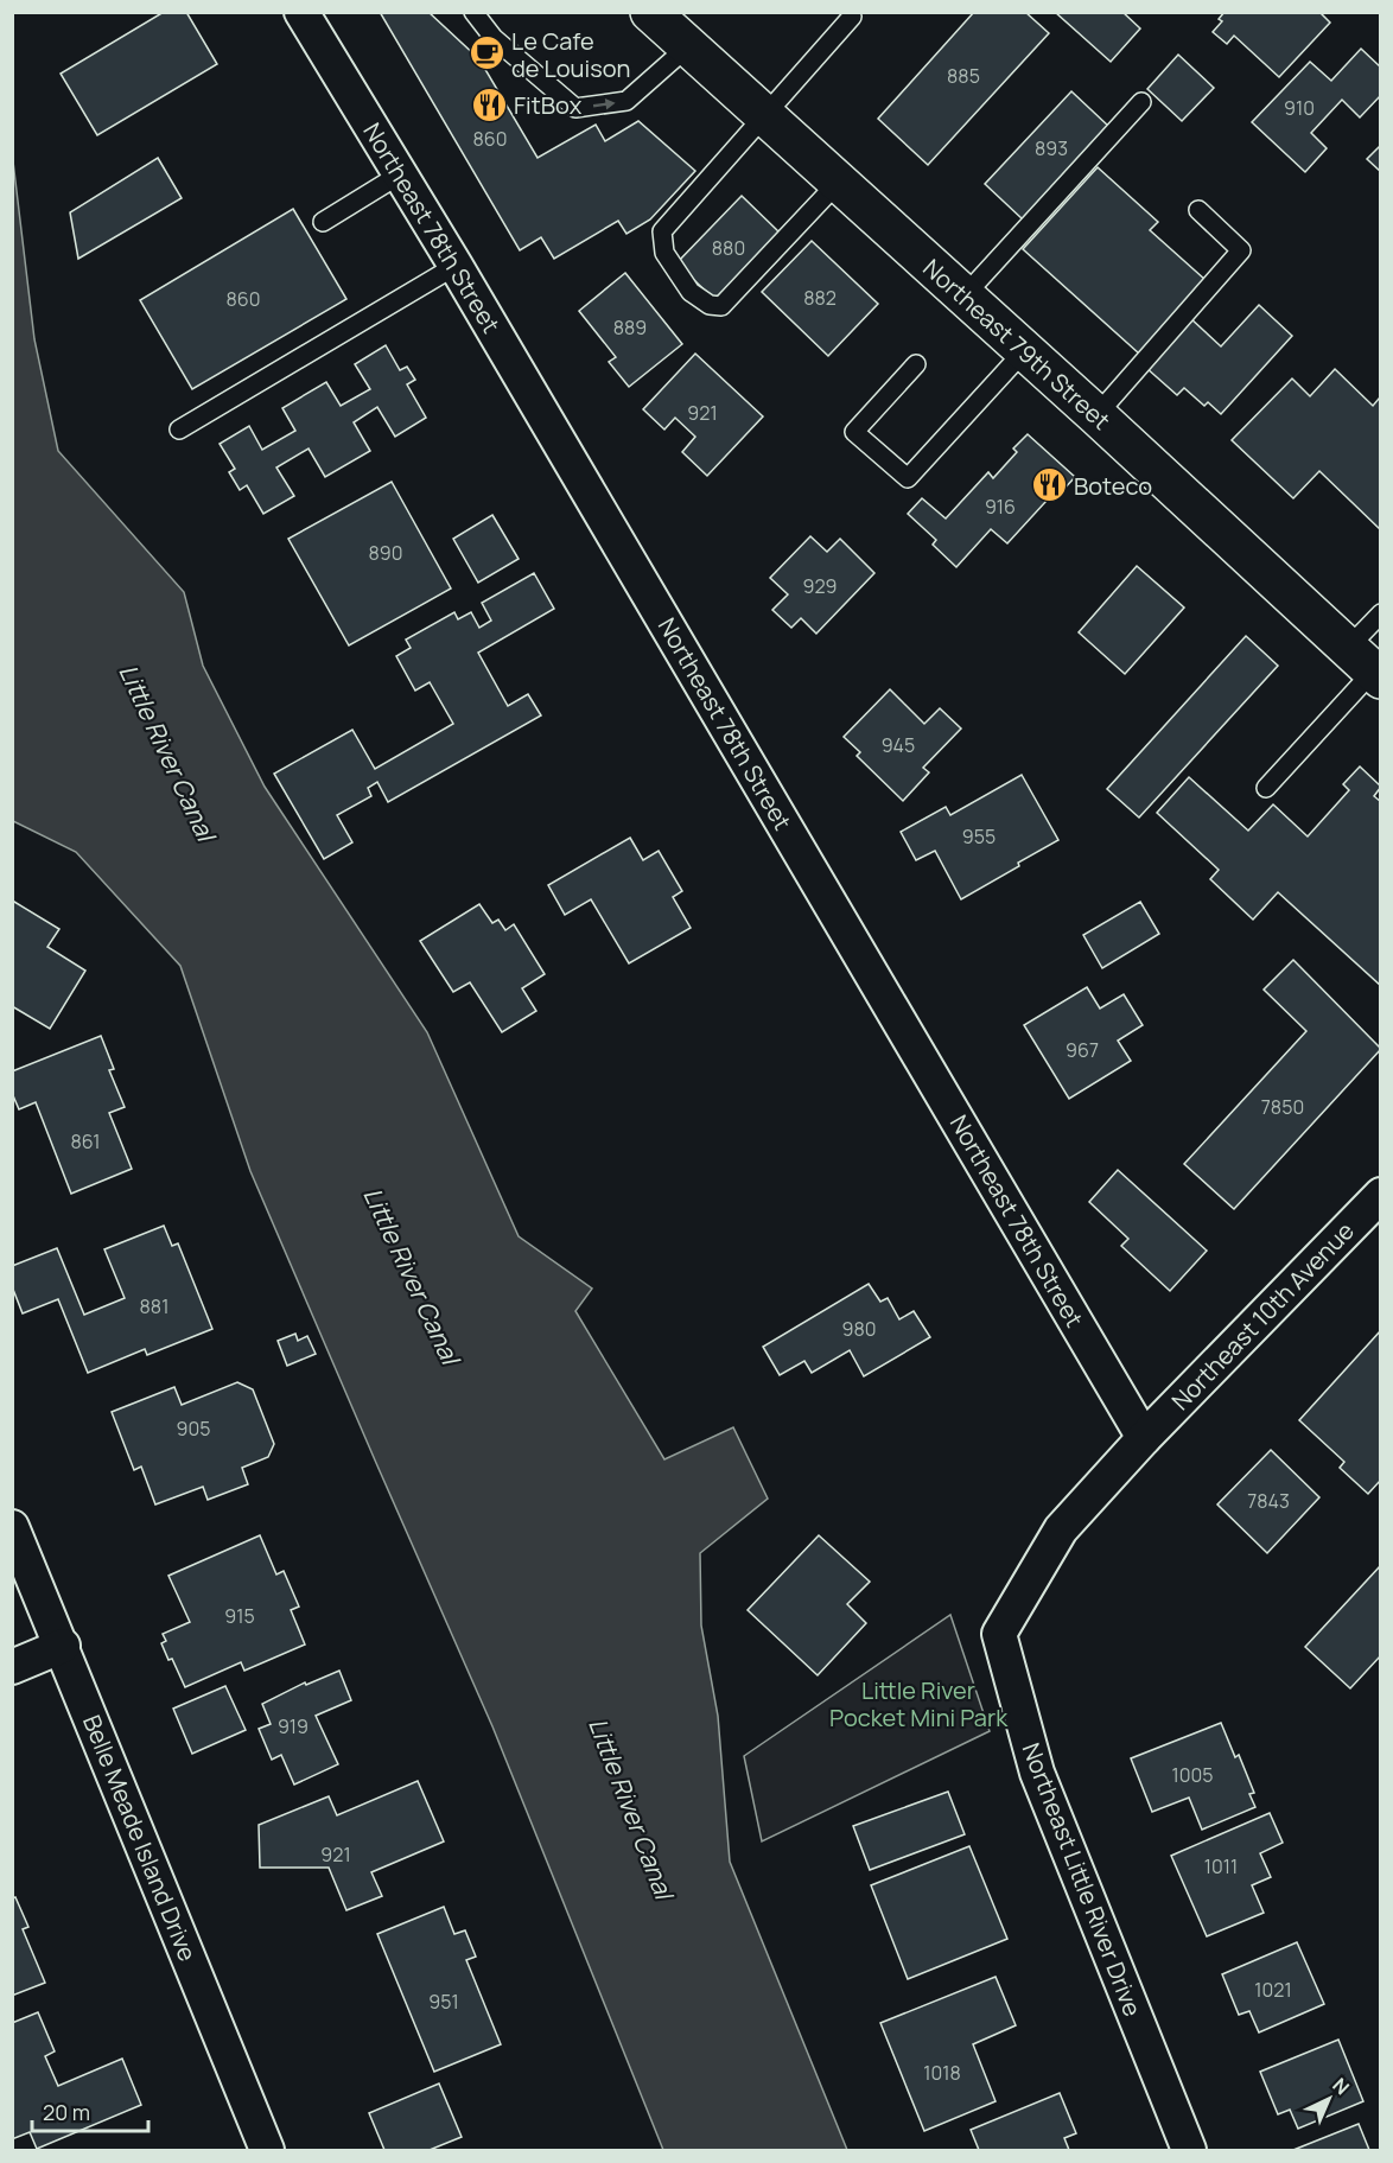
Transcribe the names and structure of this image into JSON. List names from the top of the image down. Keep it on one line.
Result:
{"streets":{"main road":["Northeast 79th Street"],"street":["Northeast 78th Street","Northeast 10th Avenue","Belle Meade Island Drive","Northeast Little River Drive"]},"crossings":[["Northeast 78th Street","Northeast 10th Avenue"],["Northeast 78th Street","Northeast Little River Drive"],["Northeast 10th Avenue","Northeast Little River Drive"]],"water":["Little River Canal"],"parks":["Little River Pocket Mini Park"],"places":{"cafe":["Le Cafe de Louison"],"restaurant":["FitBox","Boteco"]},"house_numbers":["885","910","860","893","880","882","860","889","921","916","890","929","945","955","967","7850","861","881","980","905","7843","915","919","1005","921","1011","1021","951","1018"],"scale_bar":"20 m","north":"top right"}
